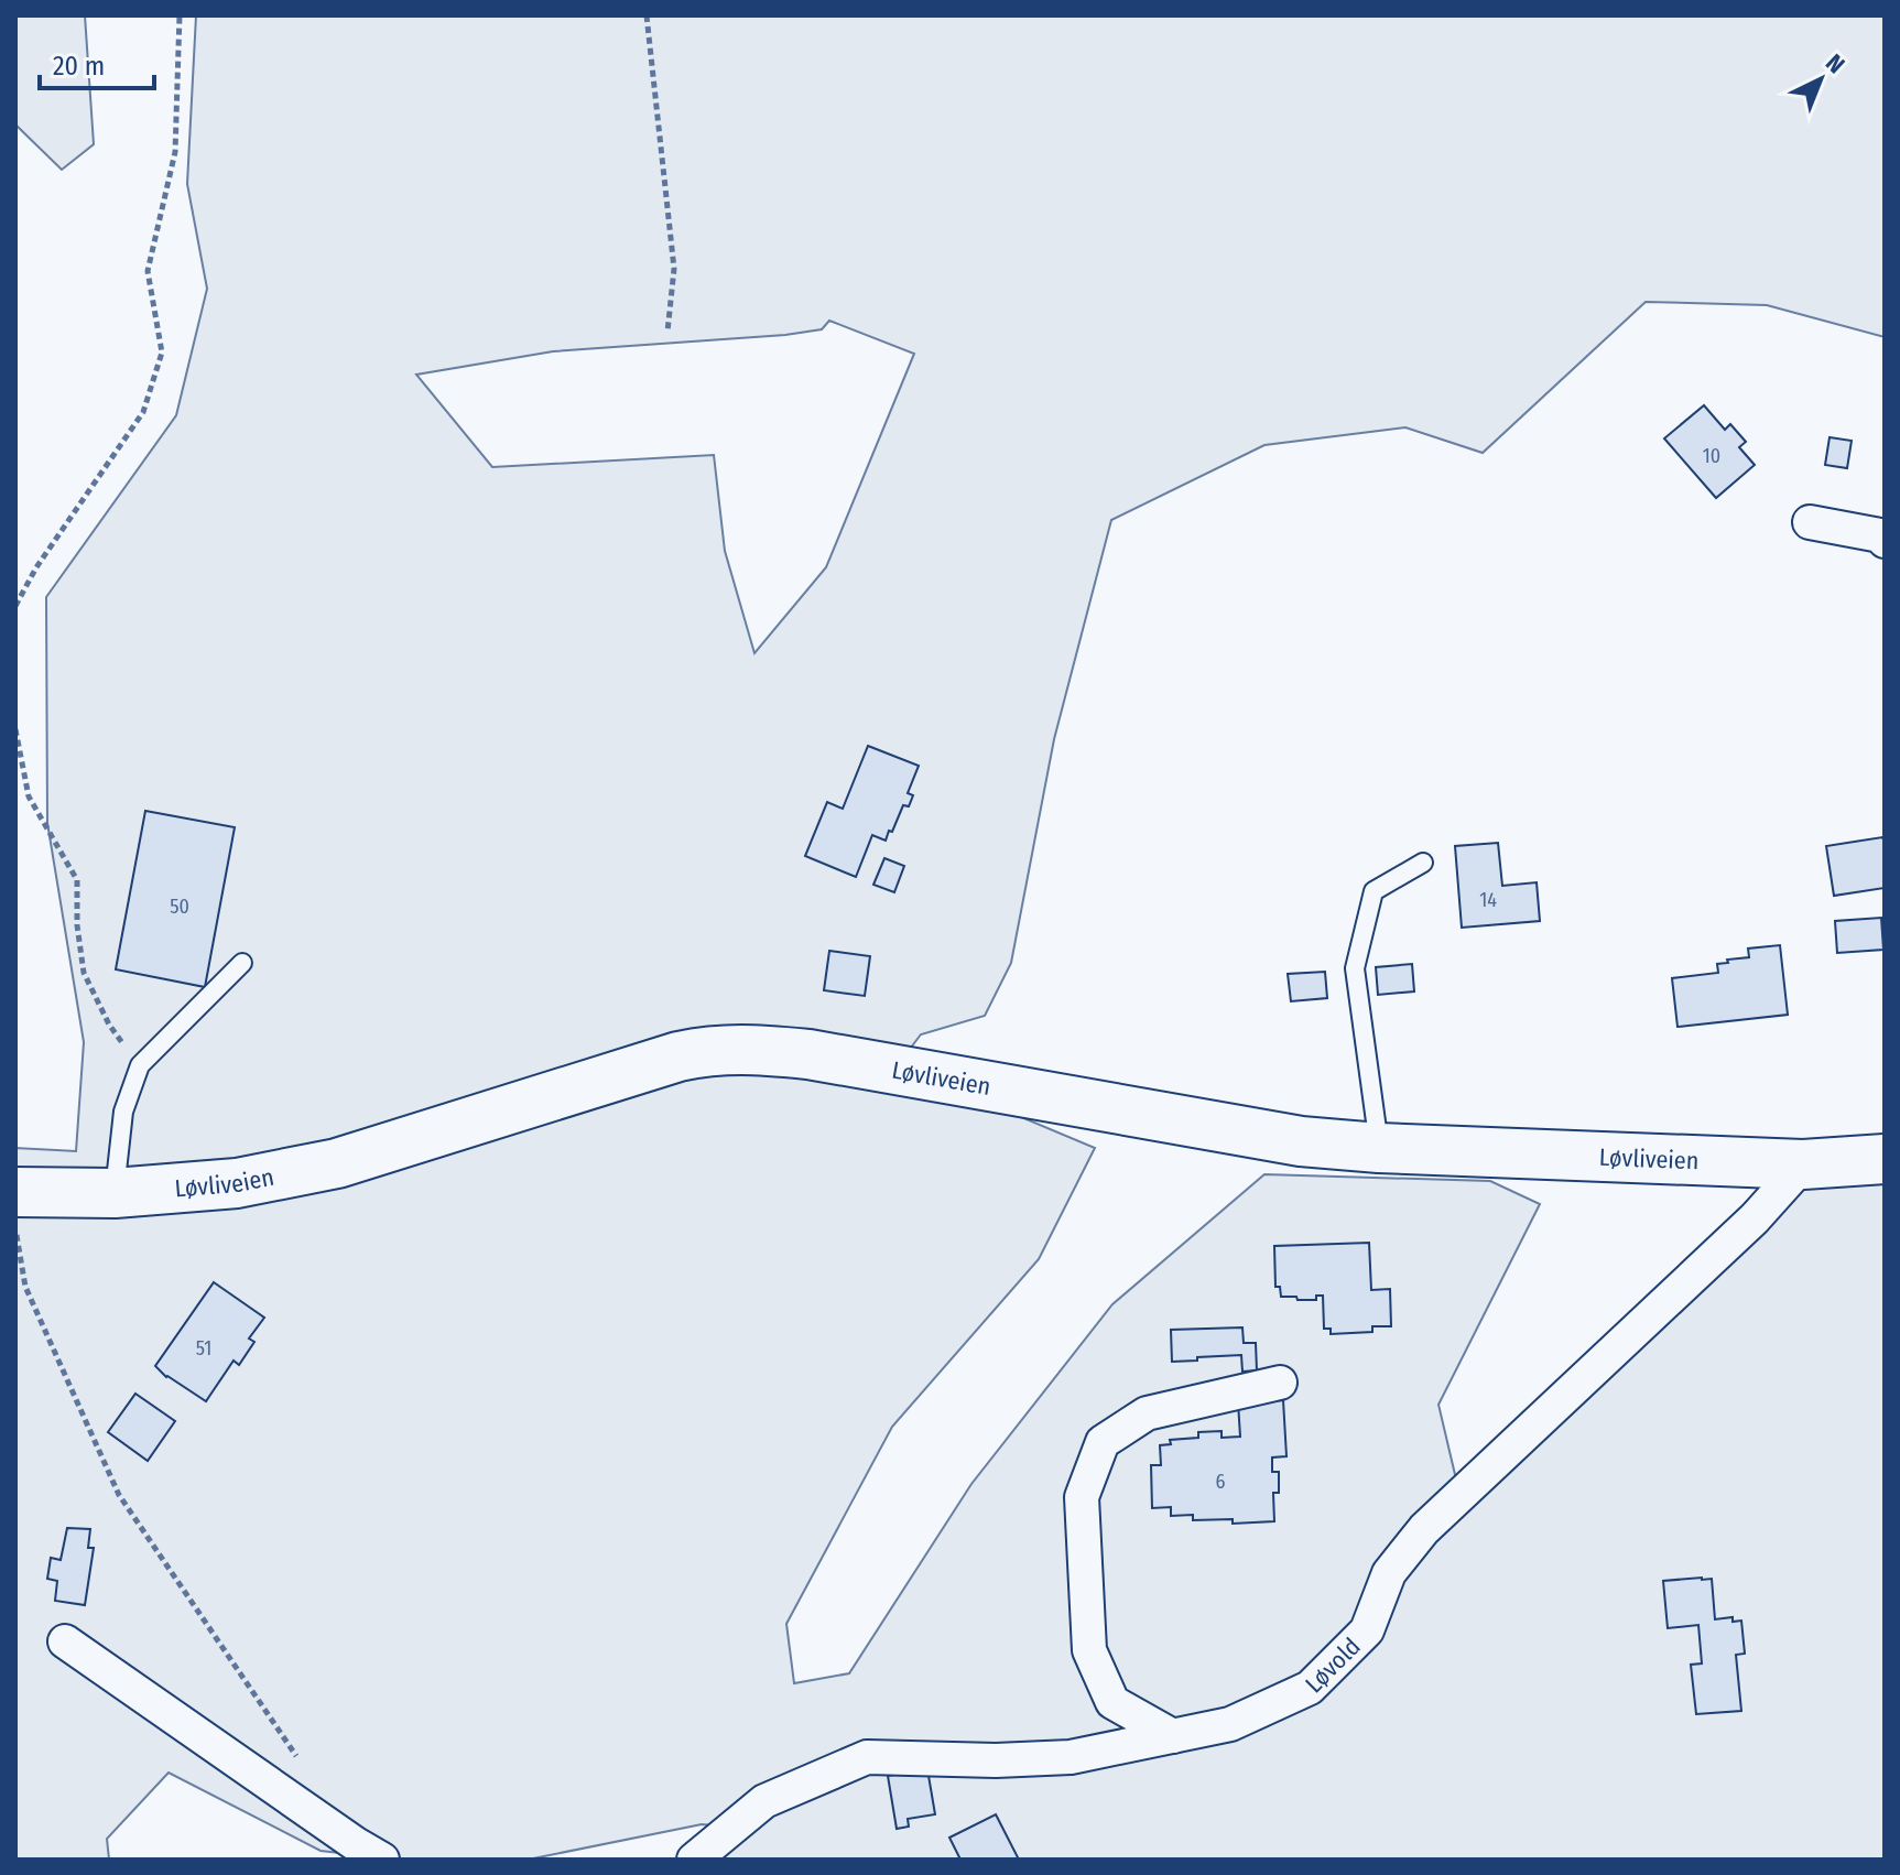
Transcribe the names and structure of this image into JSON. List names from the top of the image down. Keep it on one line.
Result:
{"streets":{"main road":["Løvliveien"],"street":["Løvold"]},"crossings":[["Løvliveien","Løvold"]],"house_numbers":["10","14","50","51","6"],"scale_bar":"20 m","north":"top right"}
